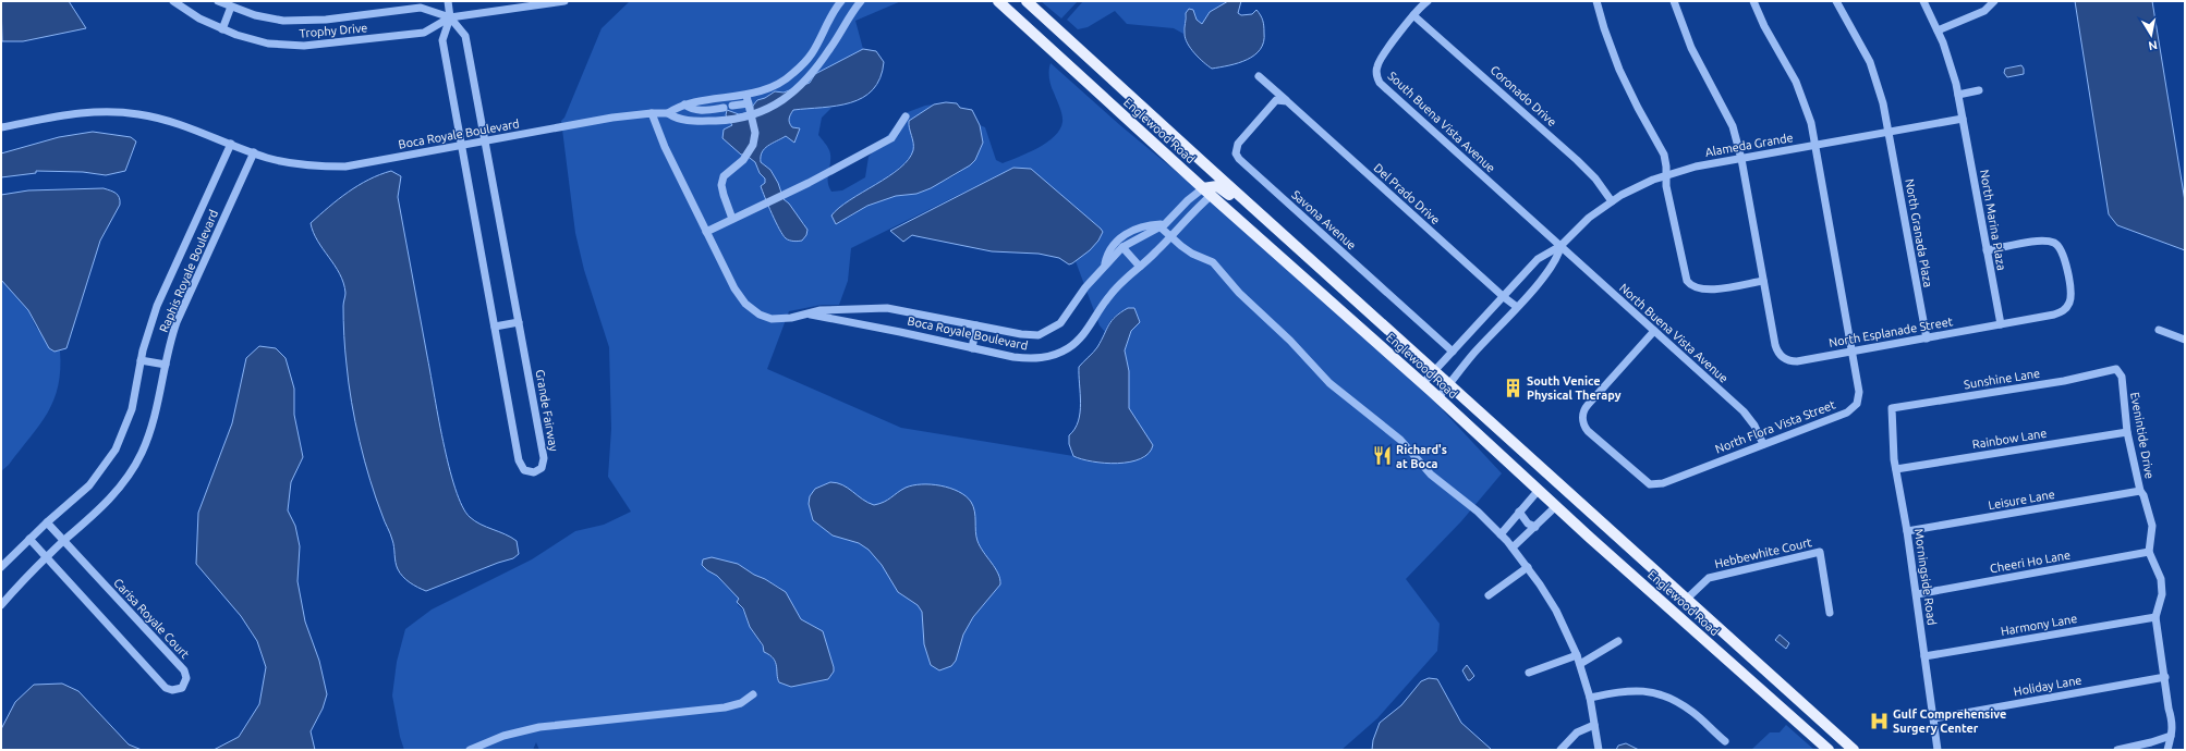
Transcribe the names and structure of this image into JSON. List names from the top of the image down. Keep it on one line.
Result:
{"streets":{"main road":["Englewood Road"],"street":["Trophy Drive","Coronado Drive","South Buena Vista Avenue","Boca Royale Boulevard","Alameda Grande","Del Prado Drive","Savona Avenue","North Marina Plaza","North Granada Plaza","Raphis Royale Boulevard","North Esplanade Street","North Buena Vista Avenue","Sunshine Lane","Grande Fairway","North Flora Vista Street","Evenintide Drive","Rainbow Lane","Leisure Lane","Hebbewhite Court","Cheeri Ho Lane","Morningside Road","Carisa Royale Court","Harmony Lane","Holiday Lane"]},"crossings":[["Trophy Drive","Grande Fairway"],["Coronado Drive","South Buena Vista Avenue"],["Coronado Drive","Alameda Grande"],["South Buena Vista Avenue","Alameda Grande"],["South Buena Vista Avenue","North Buena Vista Avenue"],["Englewood Road","Boca Royale Boulevard"],["Englewood Road","Hebbewhite Court"],["Boca Royale Boulevard","Raphis Royale Boulevard"],["Boca Royale Boulevard","Grande Fairway"],["Alameda Grande","North Marina Plaza"],["Alameda Grande","North Granada Plaza"],["Alameda Grande","North Esplanade Street"],["Alameda Grande","North Buena Vista Avenue"],["Alameda Grande","North Flora Vista Street"],["Del Prado Drive","Savona Avenue"],["North Marina Plaza","North Esplanade Street"],["North Granada Plaza","North Esplanade Street"],["Raphis Royale Boulevard","Carisa Royale Court"],["North Esplanade Street","North Flora Vista Street"],["North Buena Vista Avenue","North Flora Vista Street"],["Sunshine Lane","Evenintide Drive"],["Sunshine Lane","Morningside Road"],["Evenintide Drive","Rainbow Lane"],["Evenintide Drive","Leisure Lane"],["Evenintide Drive","Cheeri Ho Lane"],["Rainbow Lane","Morningside Road"],["Leisure Lane","Morningside Road"],["Cheeri Ho Lane","Morningside Road"],["Morningside Road","Harmony Lane"],["Morningside Road","Holiday Lane"]],"places":{"building":["South Venice Physical Therapy"],"restaurant":["Richard's at Boca"],"hospital":["Gulf Comprehensive Surgery Center"]},"north":"bottom"}
